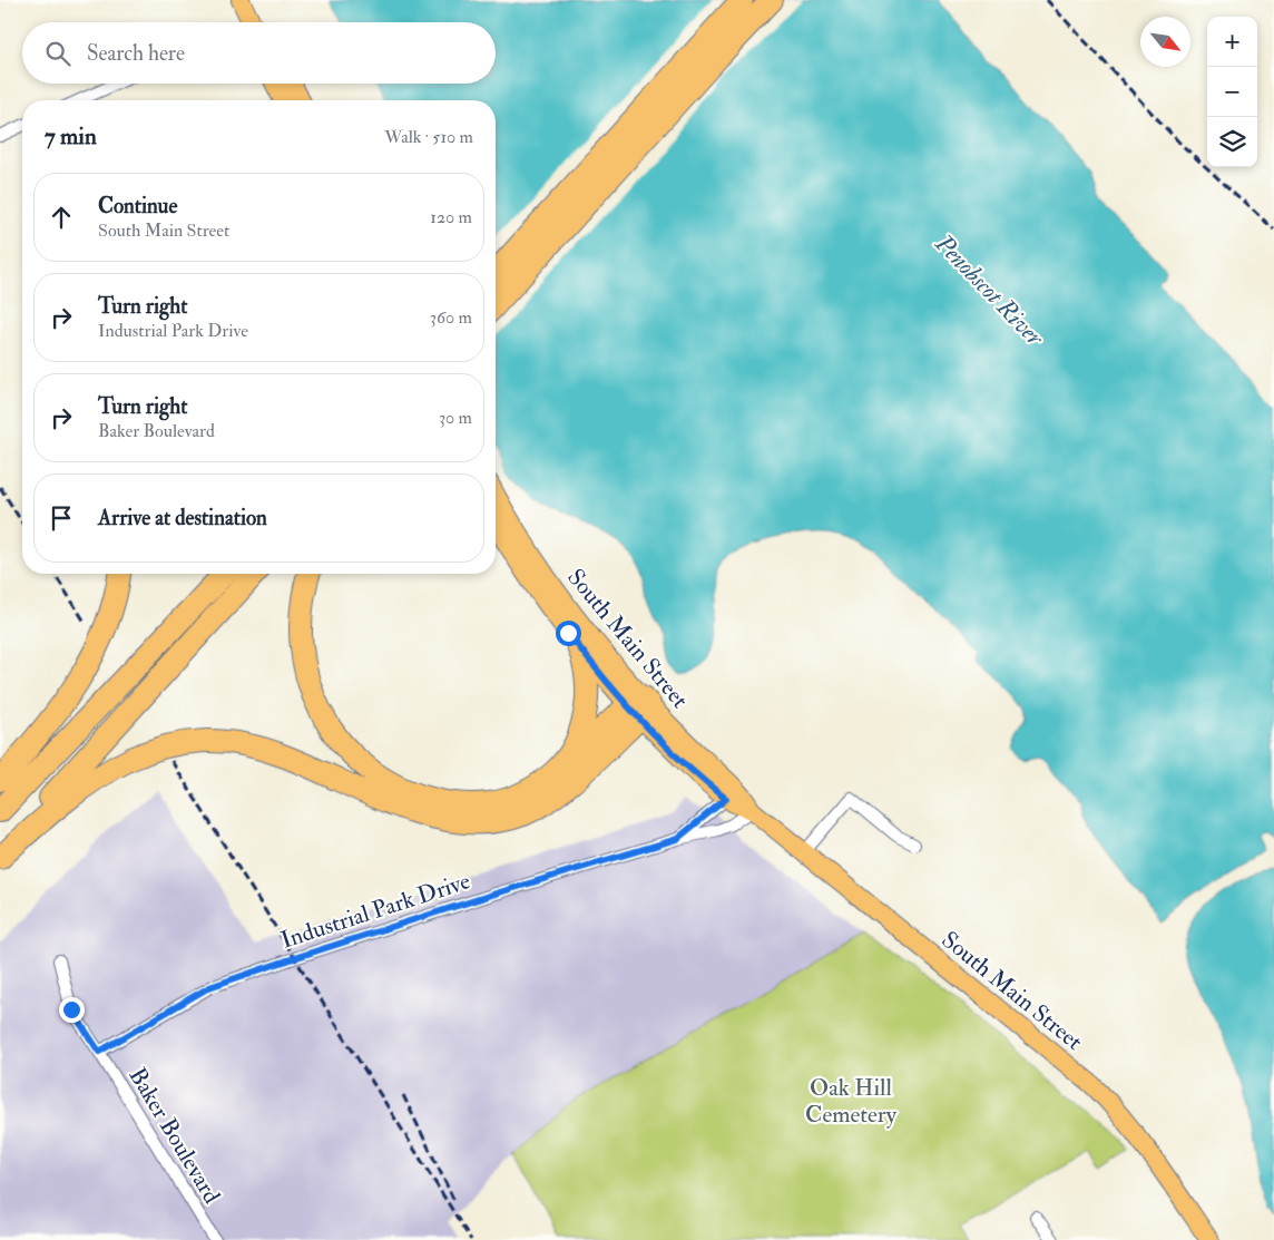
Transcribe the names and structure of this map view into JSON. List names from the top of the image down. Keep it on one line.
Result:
{"streets":{"main road":["South Main Street"],"street":["Industrial Park Drive","Baker Boulevard"]},"crossings":[["South Main Street","Industrial Park Drive"],["Industrial Park Drive","Baker Boulevard"]],"water":["Penobscot River"],"parks":["Oak Hill Cemetery"],"north":"bottom right","page":{"map_buttons":["+","−"],"search":"Search here","heading":["7 min","Walk · 510 m"],"list":[["Continue","South Main Street","120 m"],["Turn right","Industrial Park Drive","360 m"],["Turn right","Baker Boulevard","30 m"],"Arrive at destination"]}}
